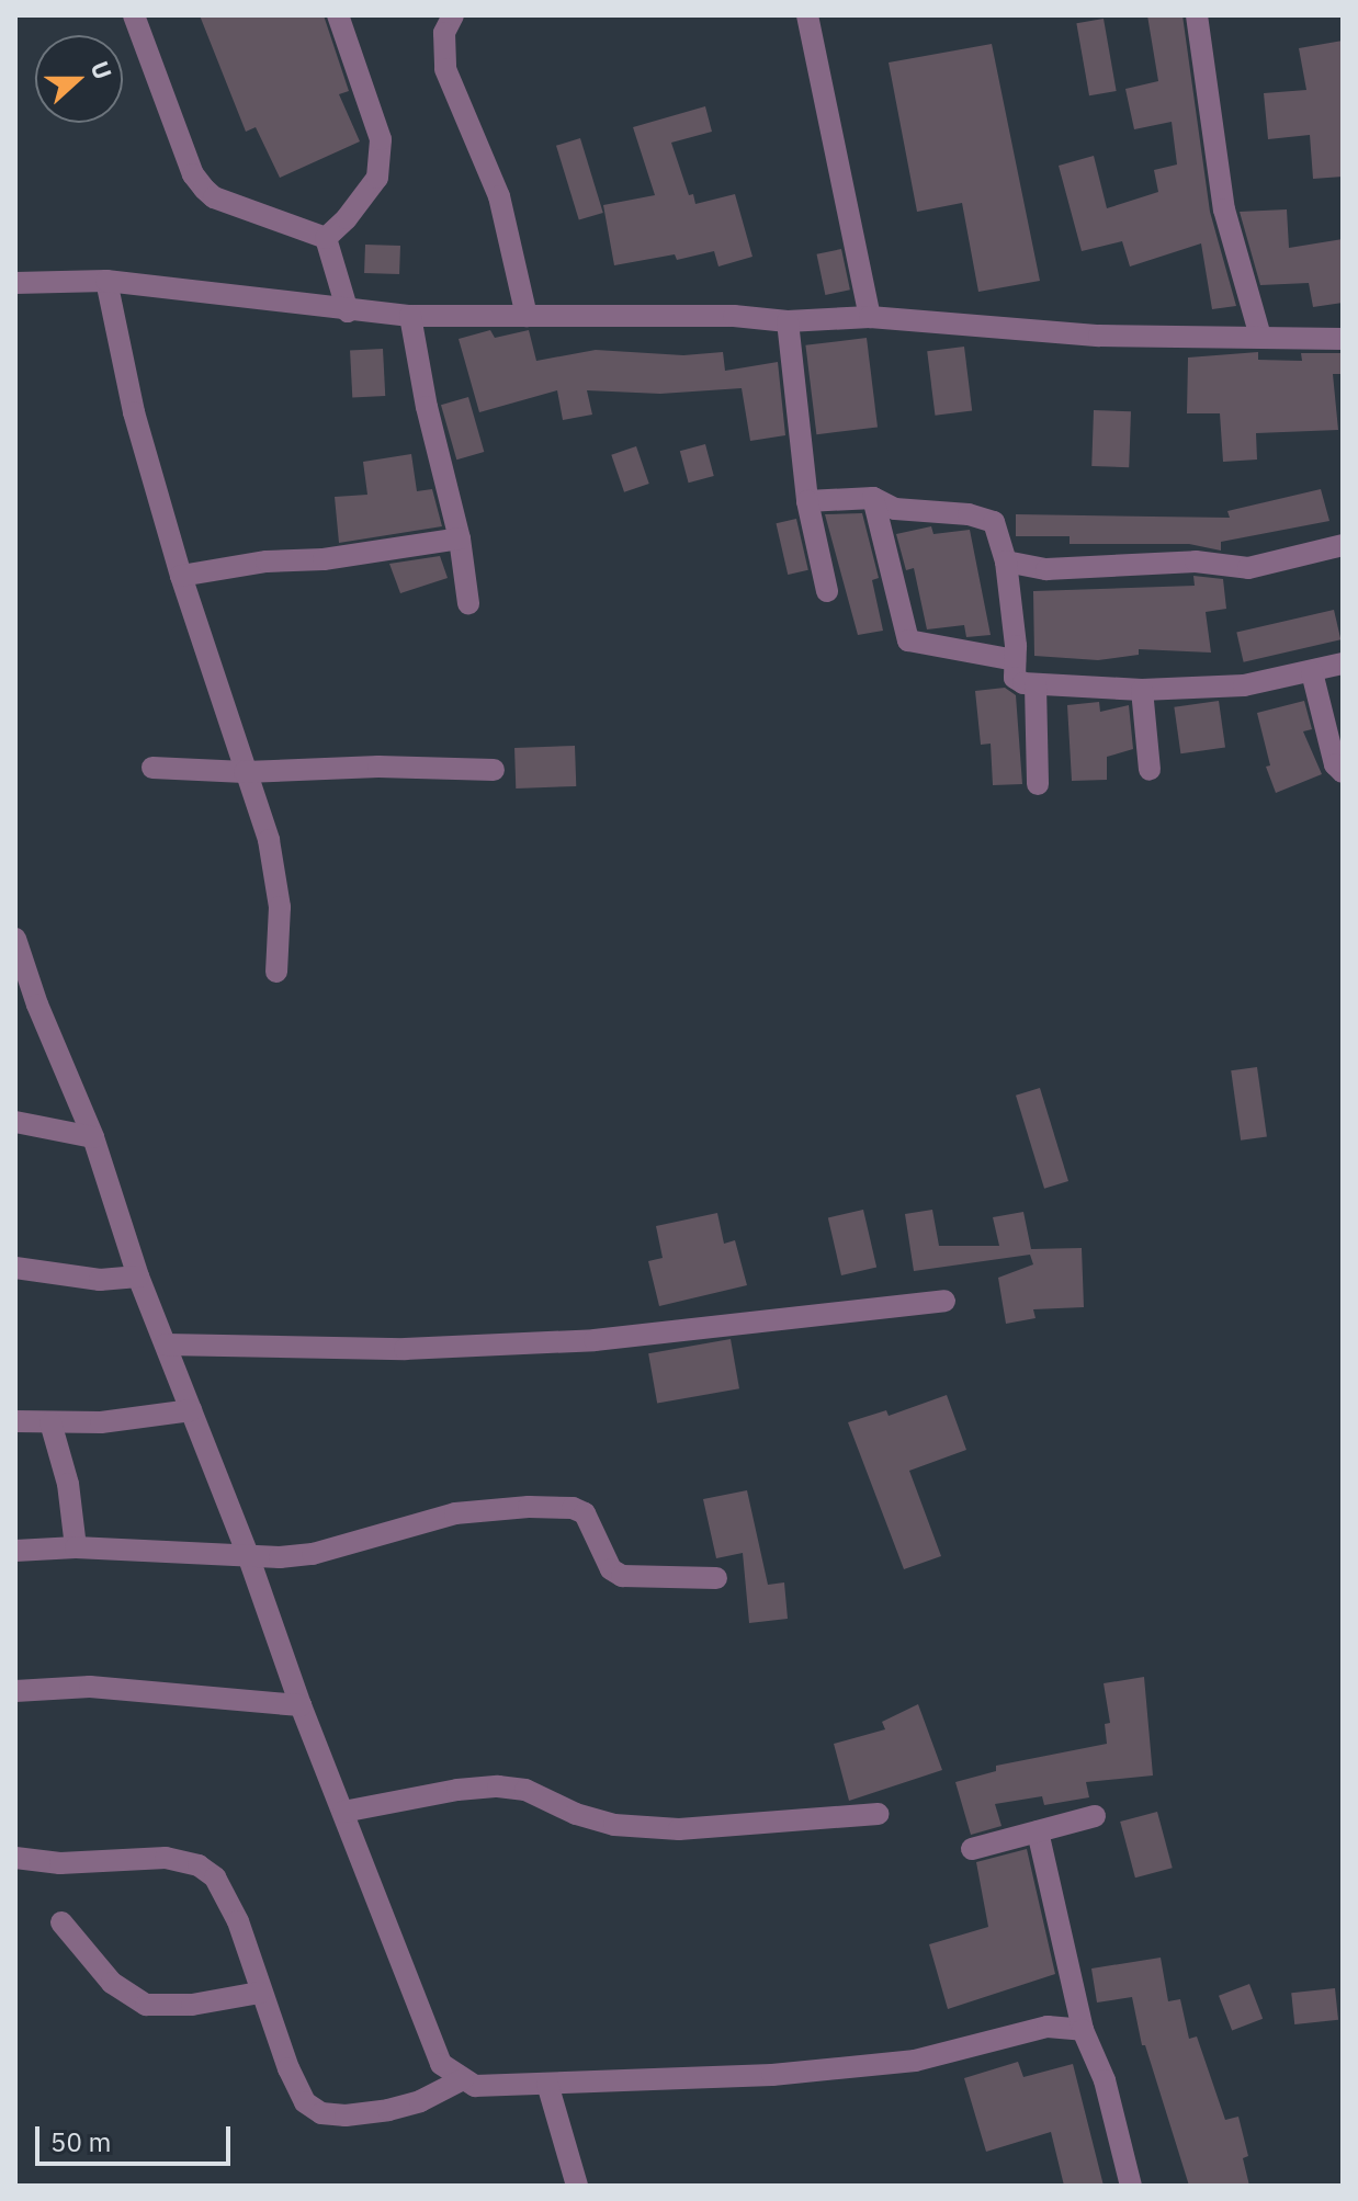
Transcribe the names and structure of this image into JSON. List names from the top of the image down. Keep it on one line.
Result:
{"scale_bar":"50 m","north":"right"}
